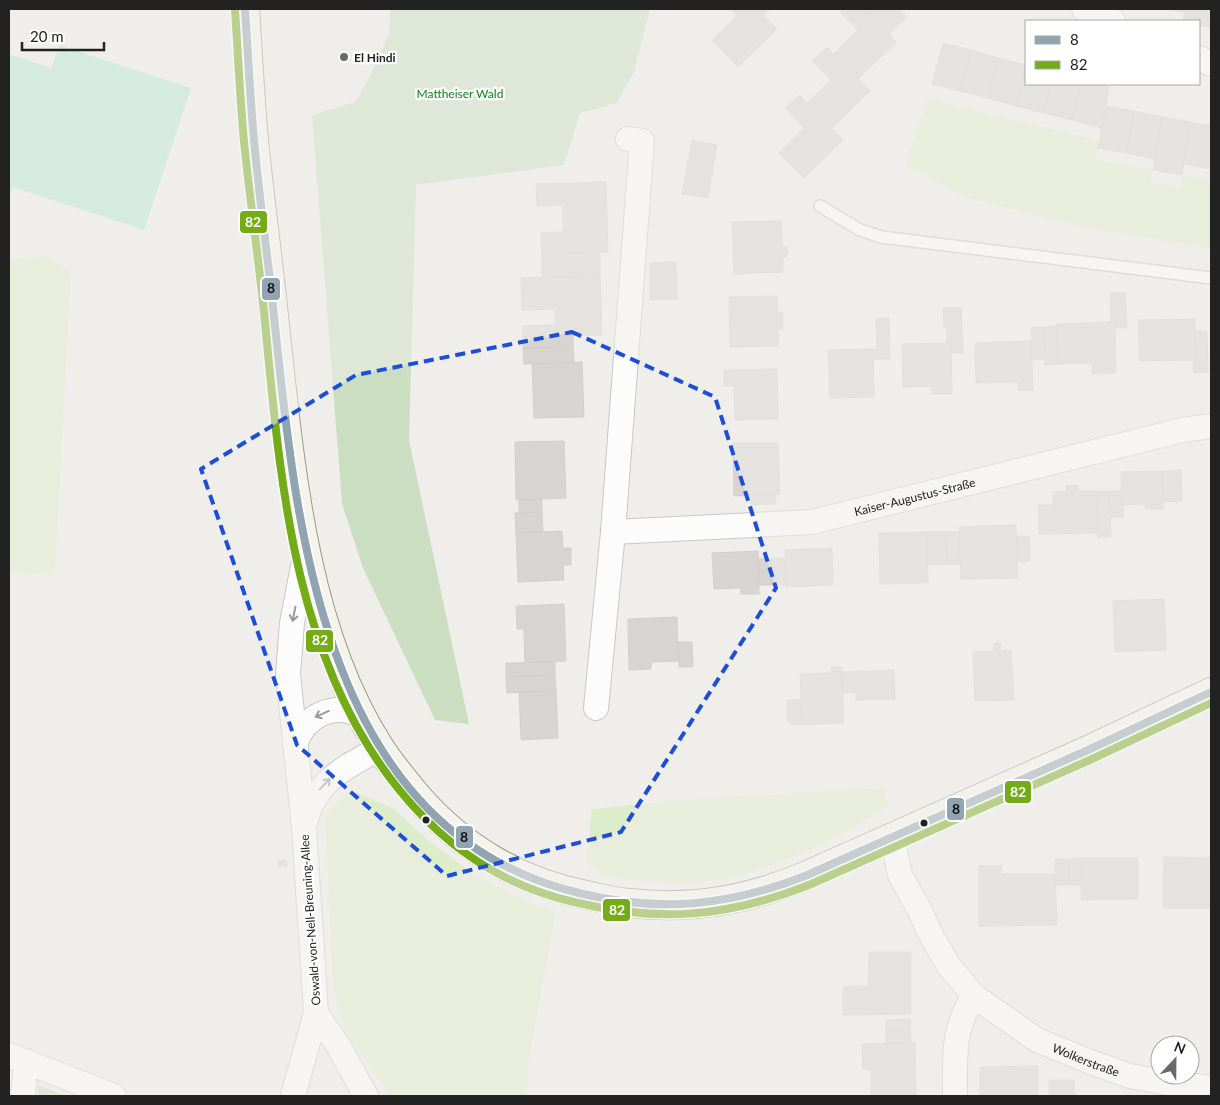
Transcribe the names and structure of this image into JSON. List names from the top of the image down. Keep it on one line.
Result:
{"streets":{"street":["Kaiser-Augustus-Straße","Oswald-von-Nell-Breuning-Allee","Wolkerstraße"]},"parks":["Mattheiser Wald"],"places":["El Hindi"],"lines":["transit line 8","transit line 82"],"legend":["8","82"],"scale_bar":"20 m","north":"top"}
